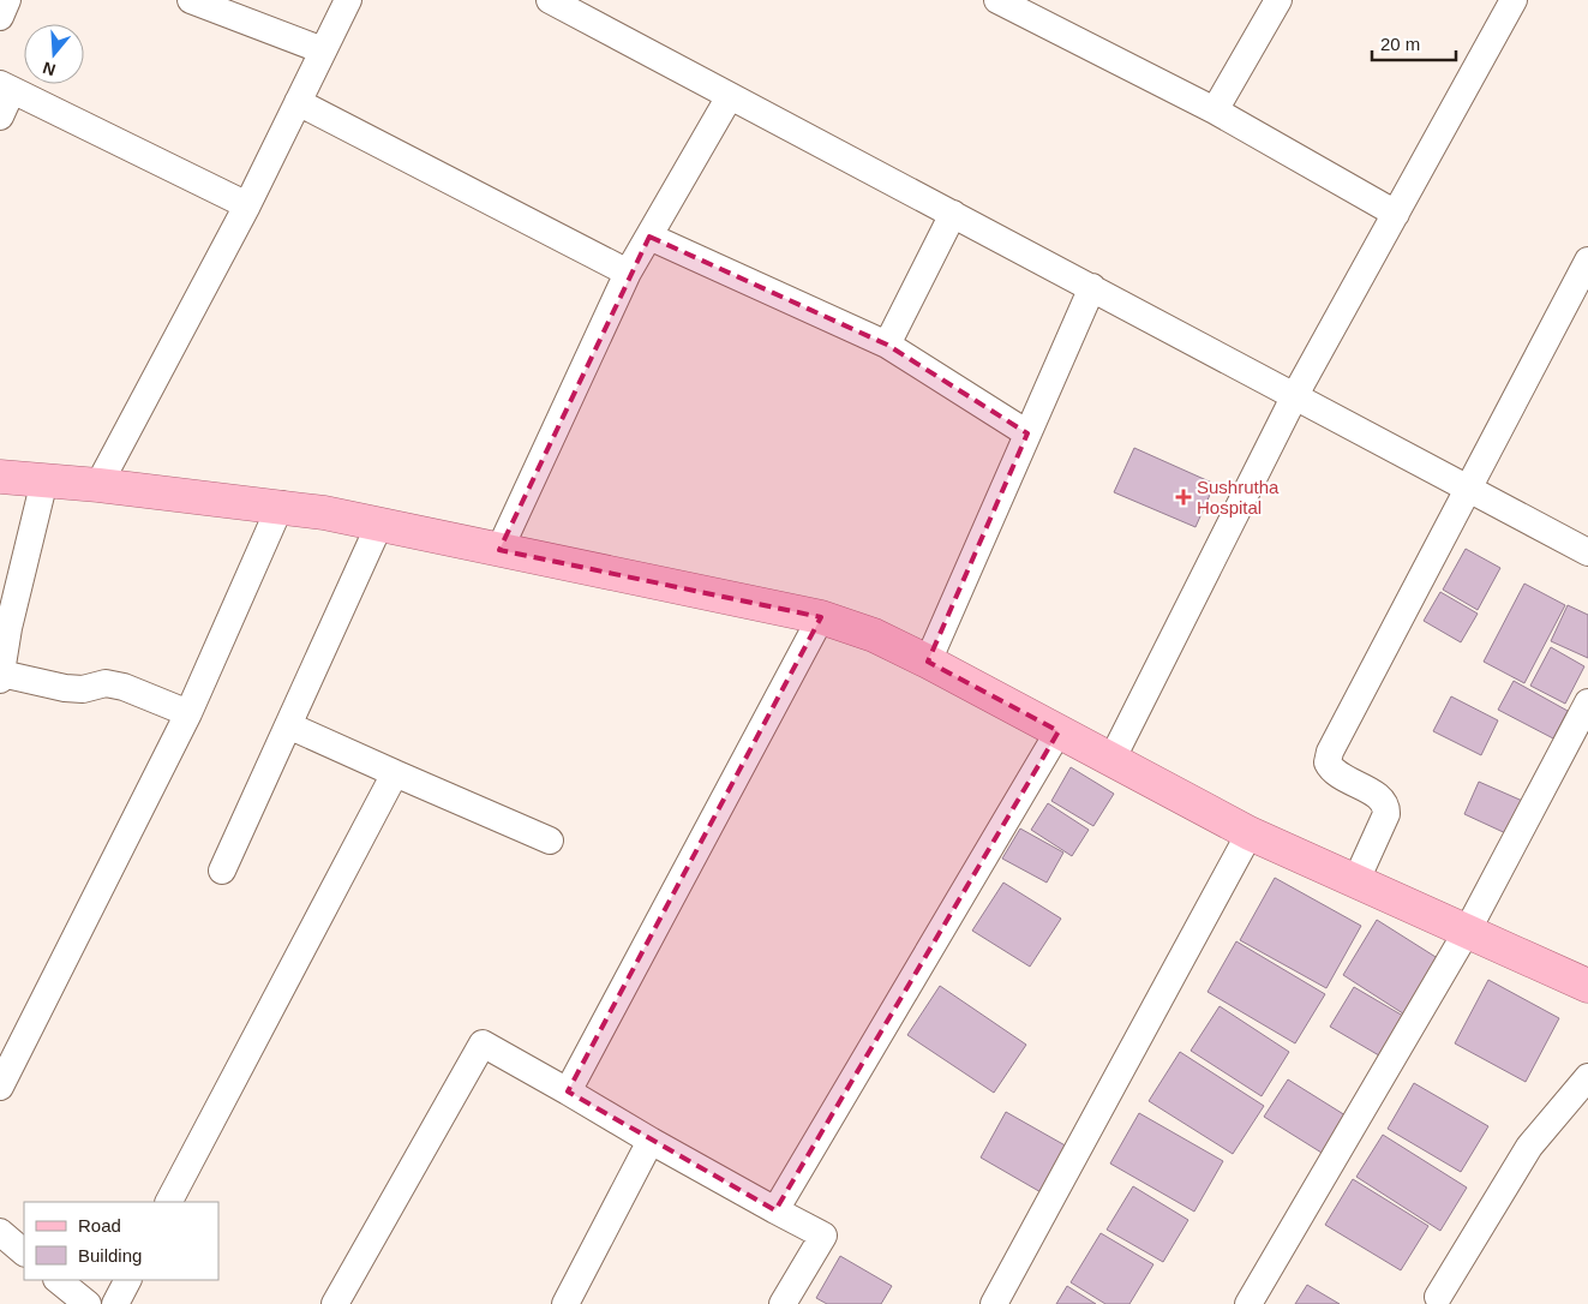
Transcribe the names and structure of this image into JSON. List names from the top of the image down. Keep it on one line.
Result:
{"places":{"health":["Sushrutha Hospital"]},"legend":["Road","Building"],"scale_bar":"20 m","north":"bottom"}
